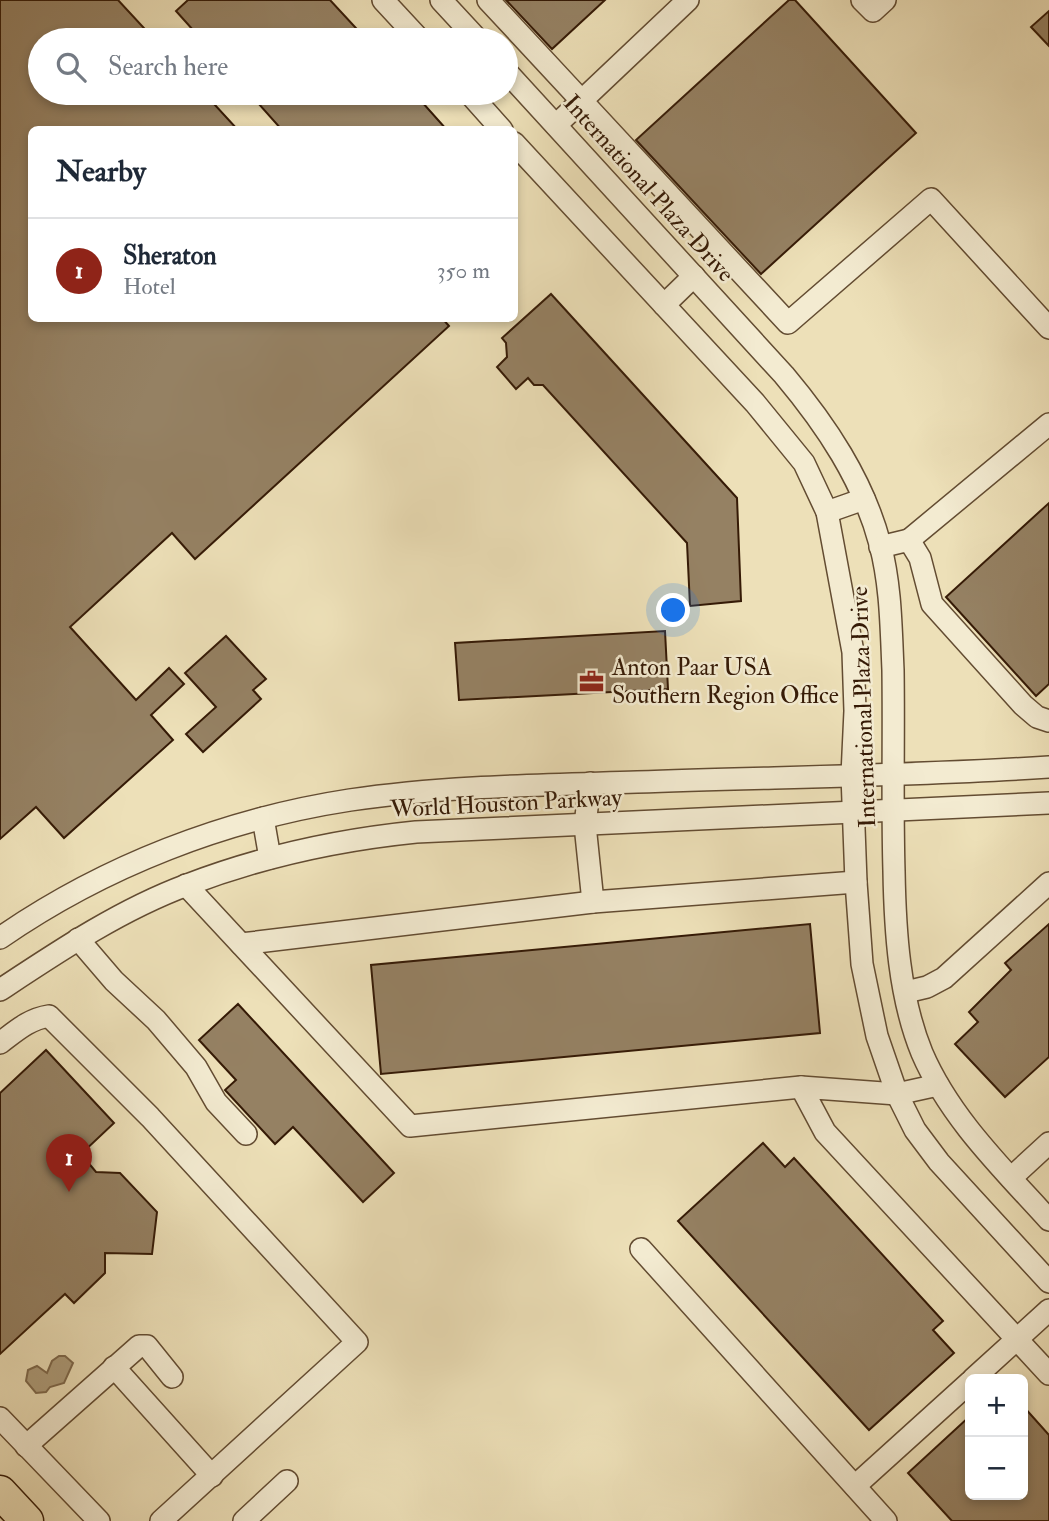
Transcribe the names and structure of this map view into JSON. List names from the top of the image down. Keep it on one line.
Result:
{"streets":{"street":["International Plaza Drive","World Houston Parkway"]},"crossings":[["International Plaza Drive","World Houston Parkway"]],"places":{"office":["Anton Paar USA Southern Region Office"]},"page":{"search":"Search here","heading":"Nearby","list":[{"mark":"1","name":"Sheraton","note":"Hotel","value":"350 m"}],"pins":"1","map_buttons":["+","−"]}}
